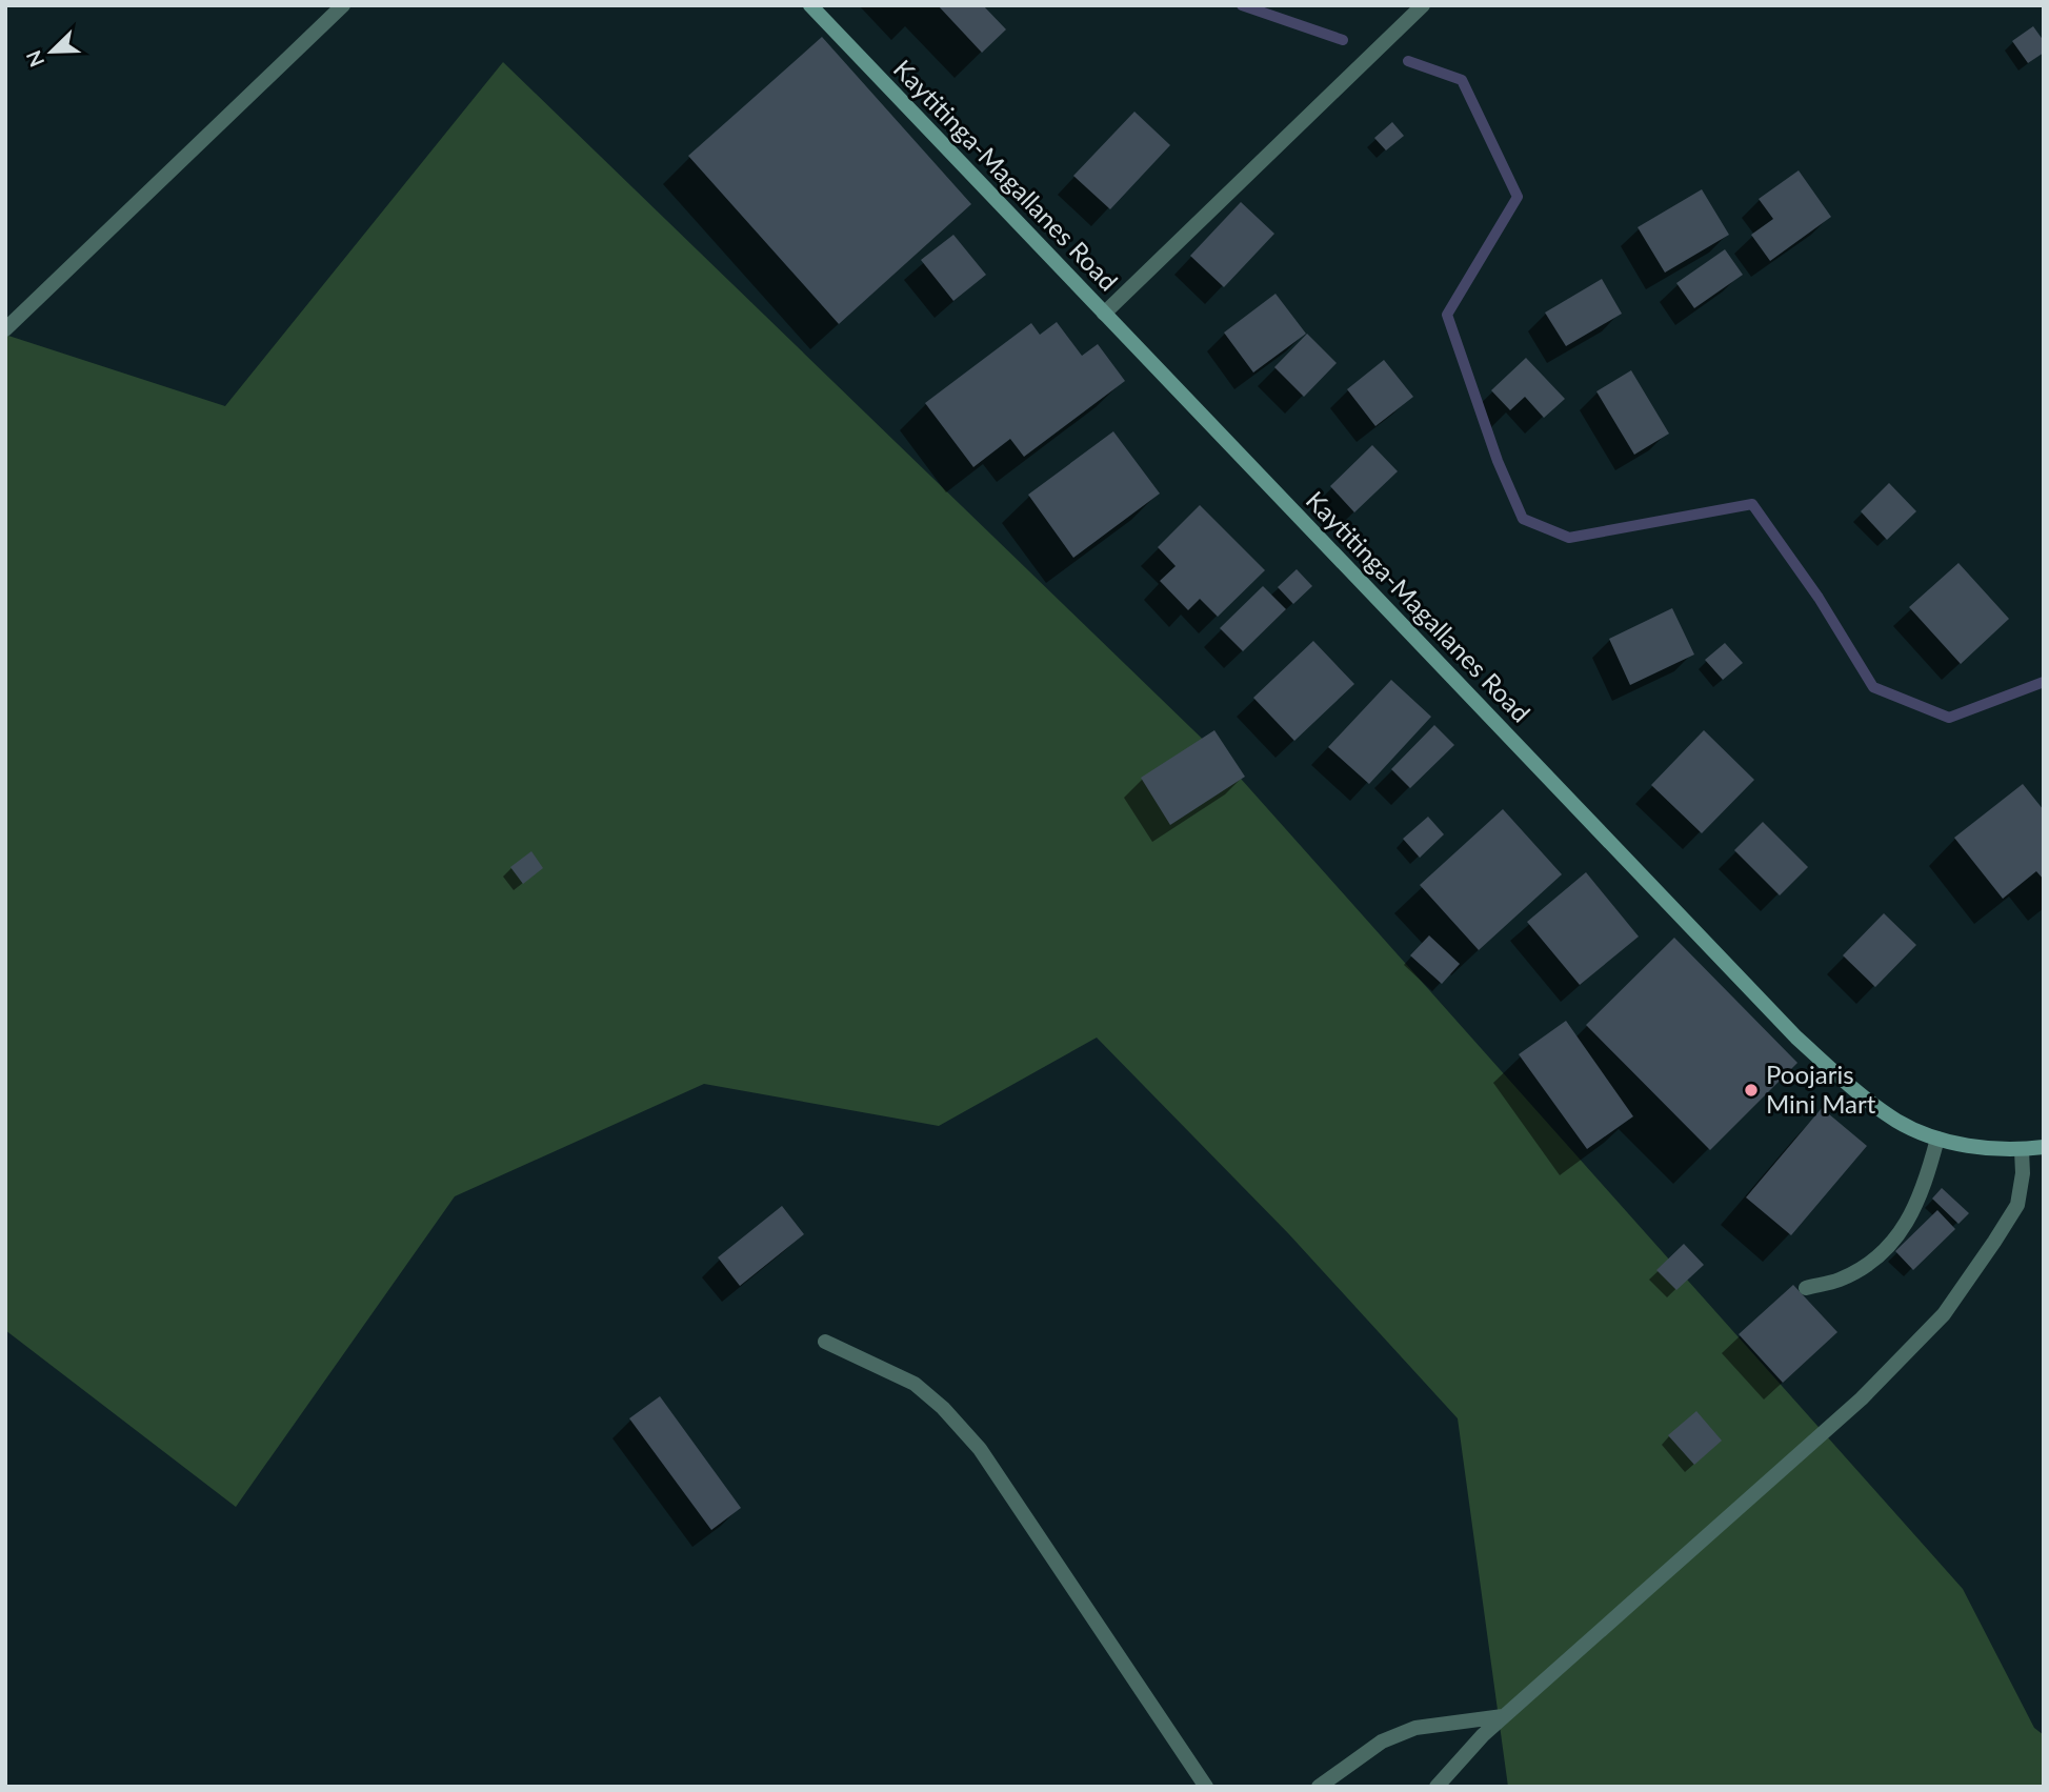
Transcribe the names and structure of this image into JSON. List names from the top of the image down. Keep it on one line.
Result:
{"streets":{"main road":["Kaytitinga-Magallanes Road"]},"places":["Poojaris Mini Mart"],"north":"bottom left"}
